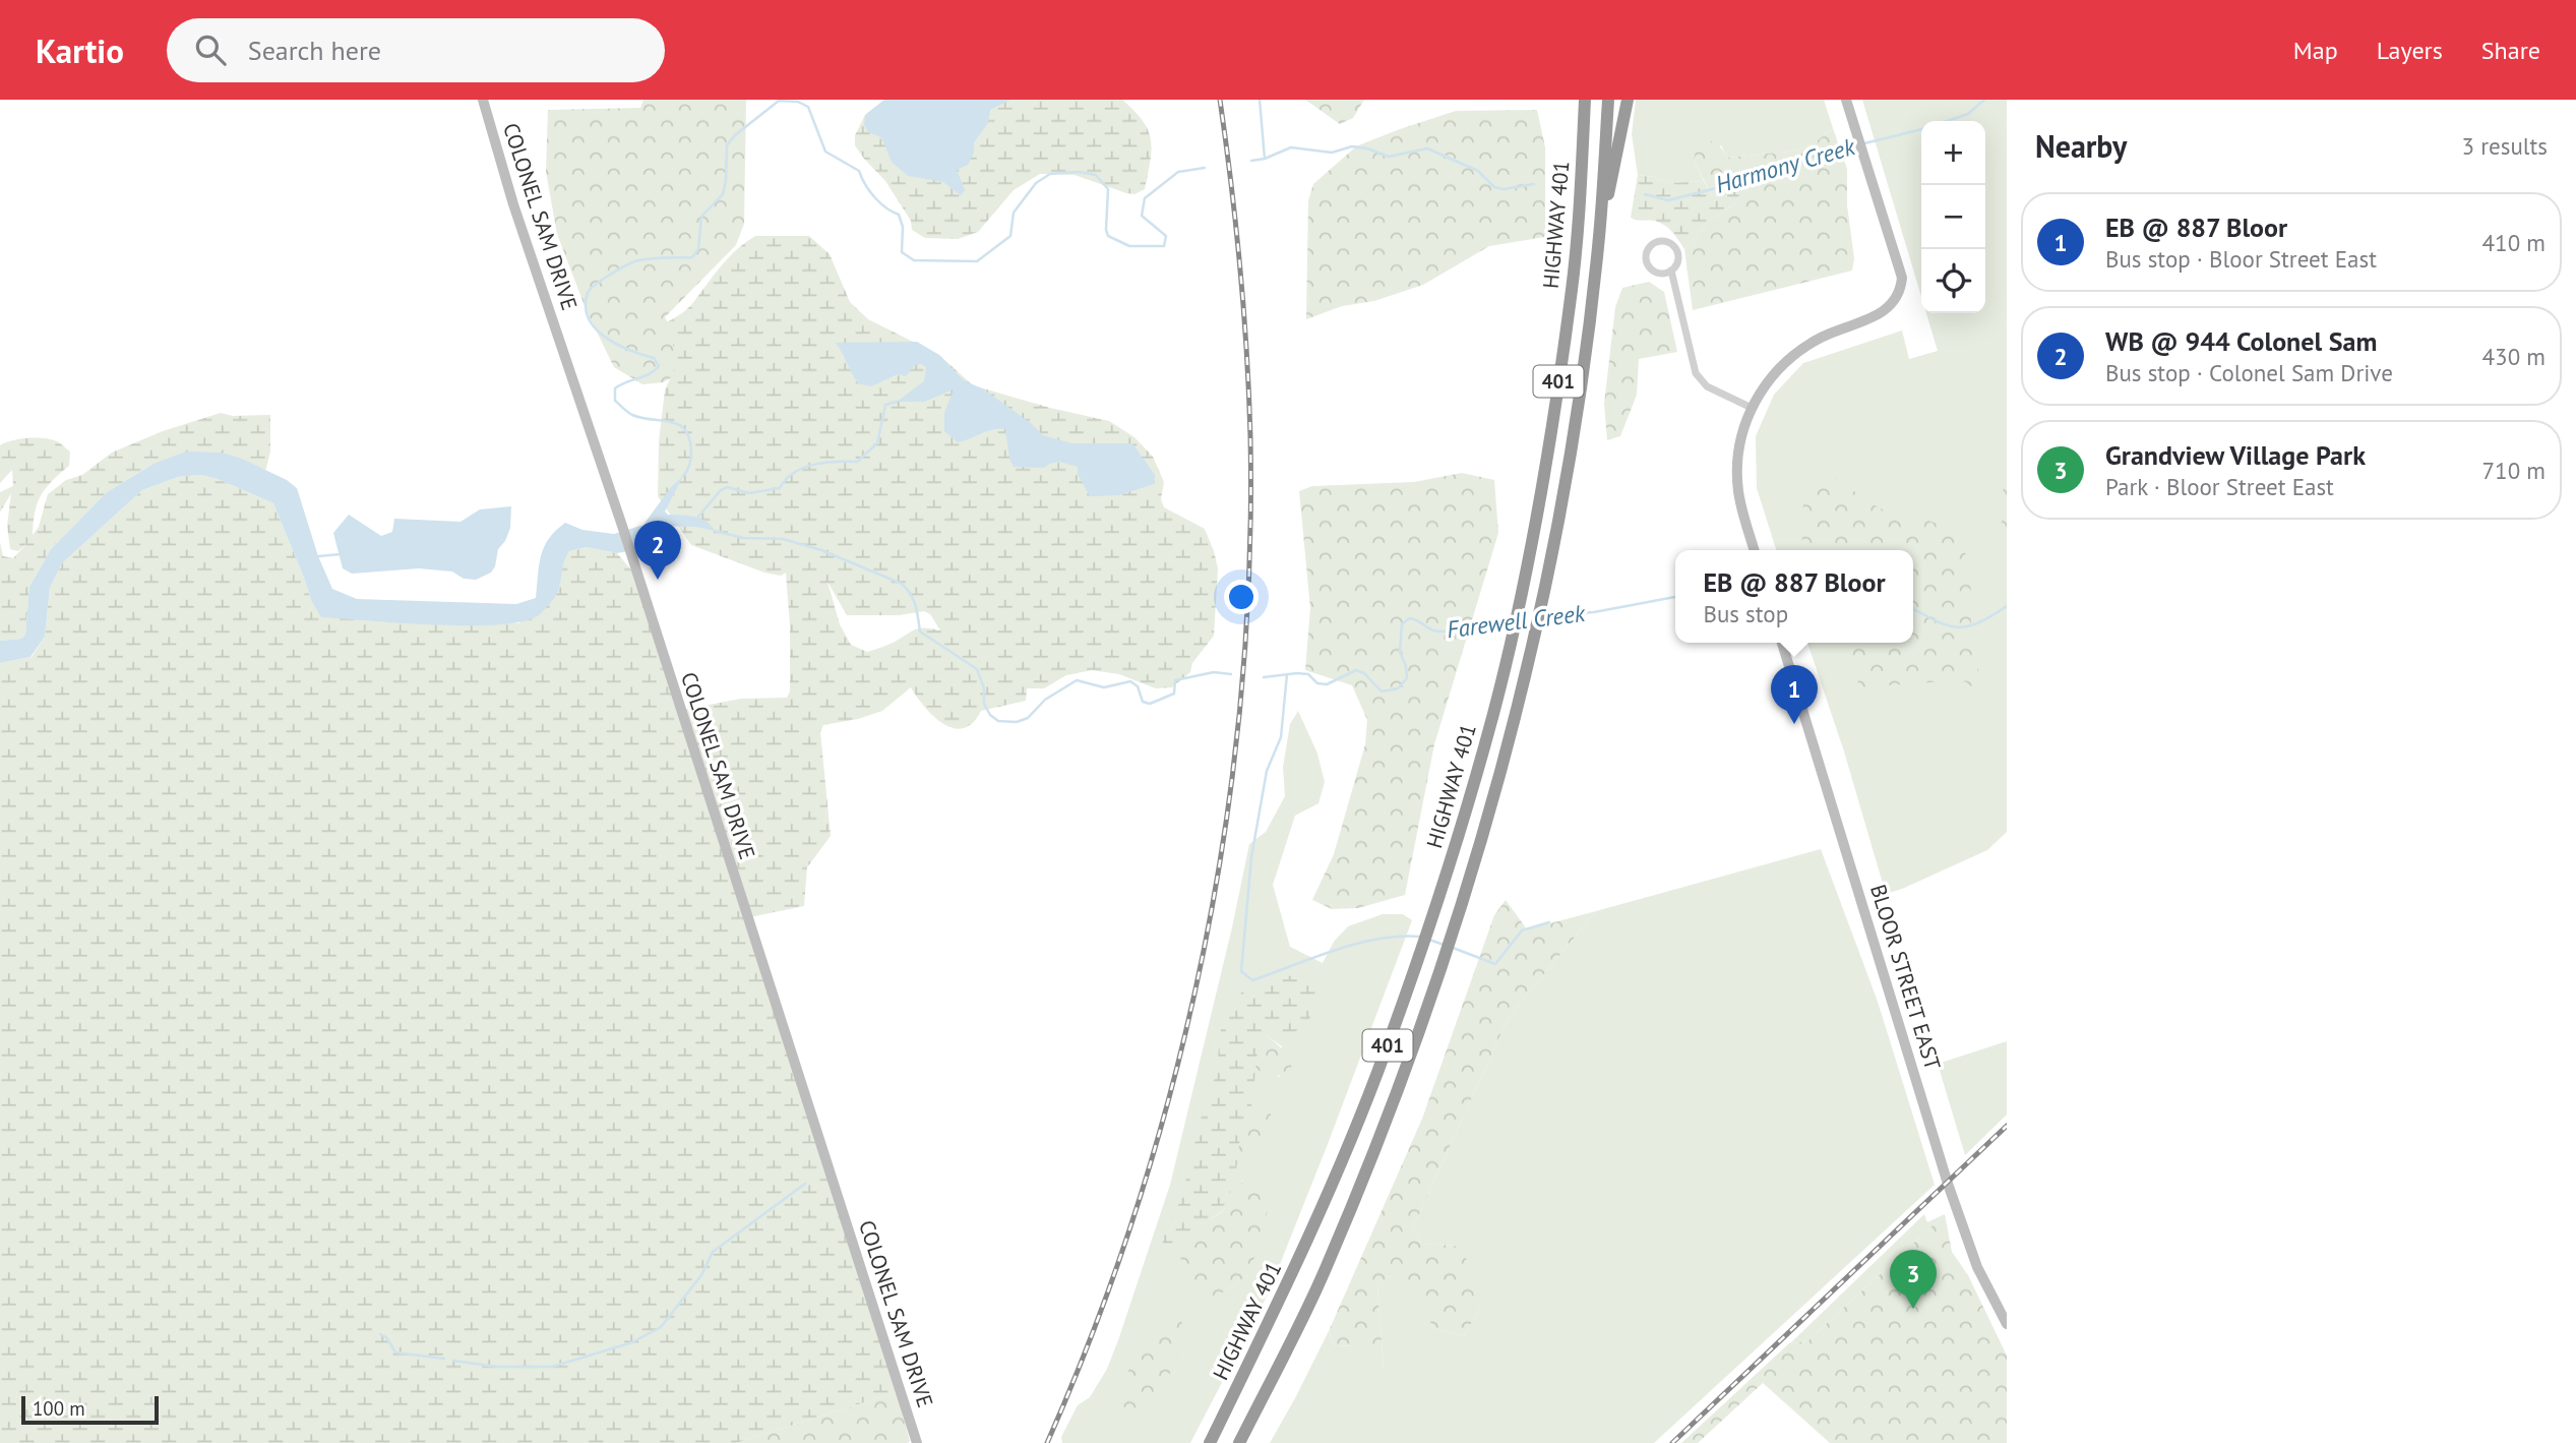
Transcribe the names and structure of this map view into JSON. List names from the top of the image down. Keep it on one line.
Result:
{"streets":{"highway":["HIGHWAY 401","401"],"street":["COLONEL SAM DRIVE","BLOOR STREET EAST"]},"water":["Harmony Creek","Farewell Creek"],"scale_bar":"100 m","page":{"header":"Kartio","search":"Search here","nav":["Map","Layers","Share"],"heading":["Nearby","3 results"],"map_buttons":["+","−"],"list":[{"mark":"1","name":"EB @ 887 Bloor","note":"Bus stop · Bloor Street East","value":"410 m"},{"mark":"2","name":"WB @ 944 Colonel Sam","note":"Bus stop · Colonel Sam Drive","value":"430 m"},{"mark":"3","name":"Grandview Village Park","note":"Park · Bloor Street East","value":"710 m"}],"pins":["2","1","3"],"popup":["EB @ 887 Bloor","Bus stop"],"scale":"100 m"}}
